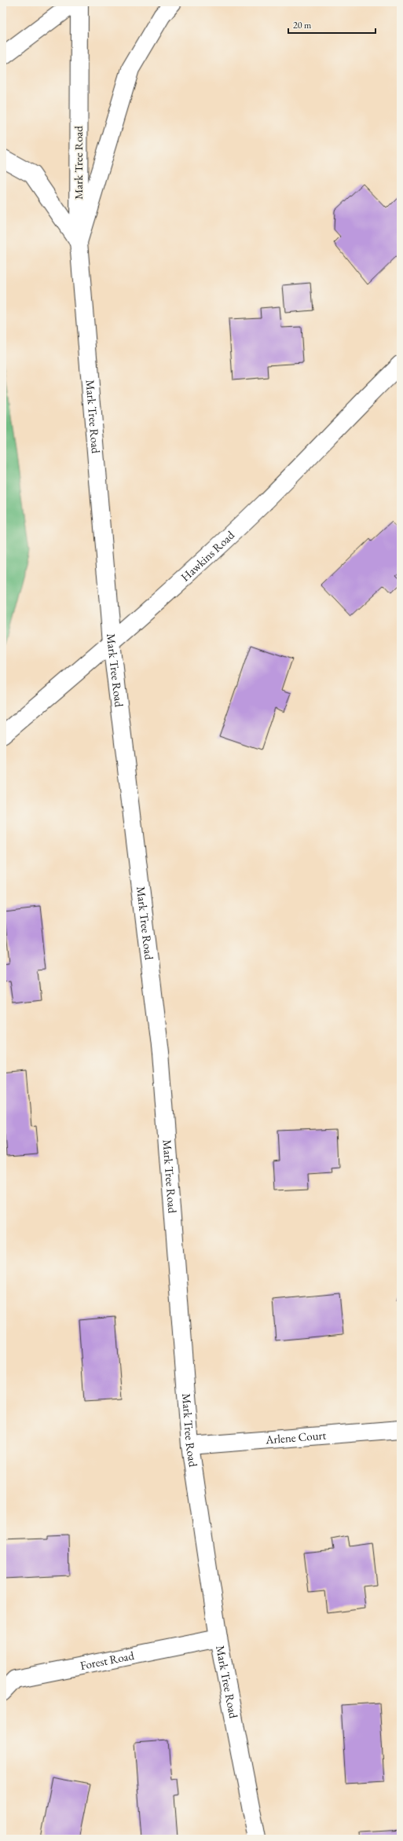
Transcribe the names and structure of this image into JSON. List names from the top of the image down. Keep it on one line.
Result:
{"streets":{"main road":["Mark Tree Road","Hawkins Road","Arlene Court","Forest Road"]},"crossings":[["Mark Tree Road","Hawkins Road"],["Mark Tree Road","Arlene Court"],["Mark Tree Road","Forest Road"]],"scale_bar":"20 m"}
